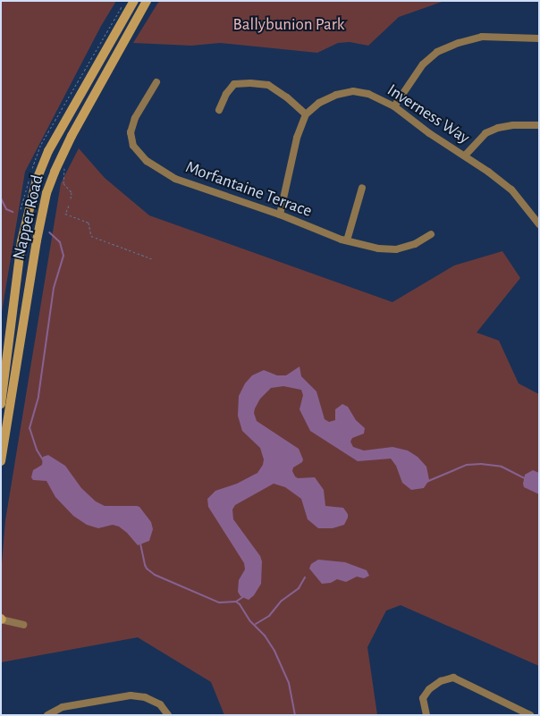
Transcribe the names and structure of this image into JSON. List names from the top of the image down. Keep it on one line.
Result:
{"streets":{"main road":["Napper Road"],"street":["Inverness Way","Morfantaine Terrace"]},"parks":["Ballybunion Park"]}
